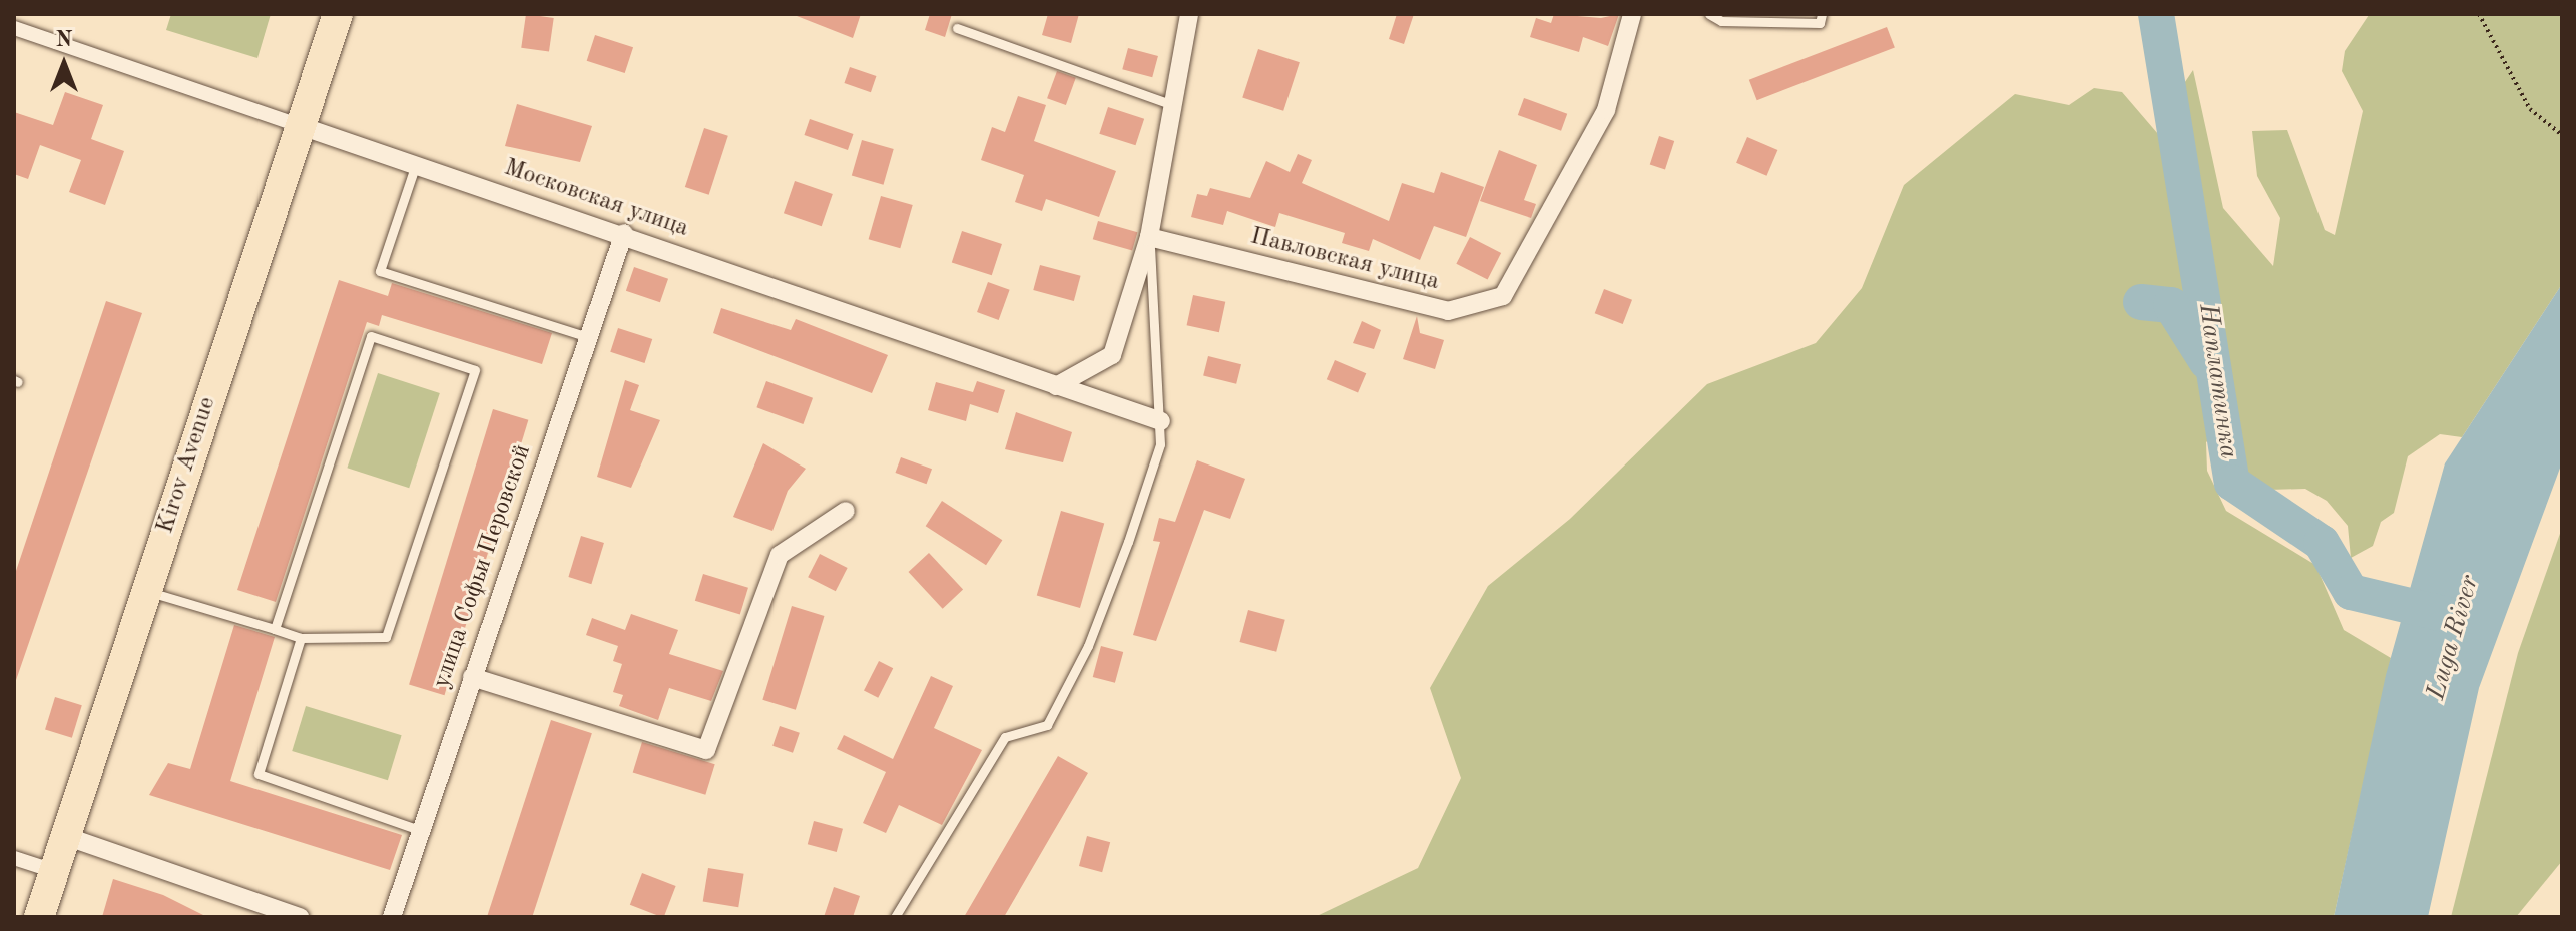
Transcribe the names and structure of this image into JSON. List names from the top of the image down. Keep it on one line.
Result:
{"streets":{"main road":["Kirov Avenue"],"street":["Московская улица","Павловская улица","улица Софьи Перовской"]},"crossings":[["Московская улица","Kirov Avenue"],["Московская улица","улица Софьи Перовской"]],"water":["Наплатинка","Luga River"],"north":"top"}
